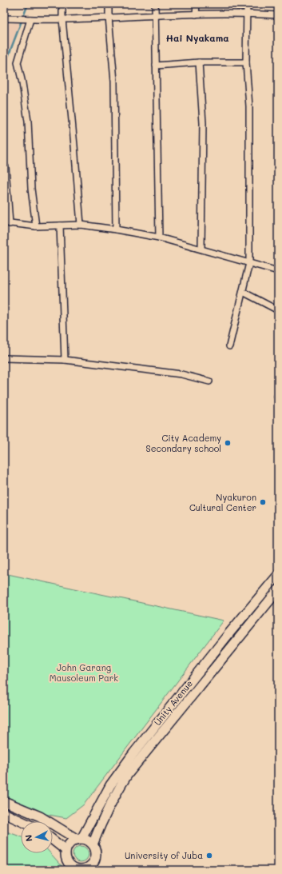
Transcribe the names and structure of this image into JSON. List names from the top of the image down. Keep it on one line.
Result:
{"streets":{"main road":["Unity Avenue"]},"districts":["Hai Nyakama"],"parks":["John Garang Mausoleum Park"],"places":["City Academy Secondary school","Nyakuron Cultural Center","University of Juba"],"north":"left"}
